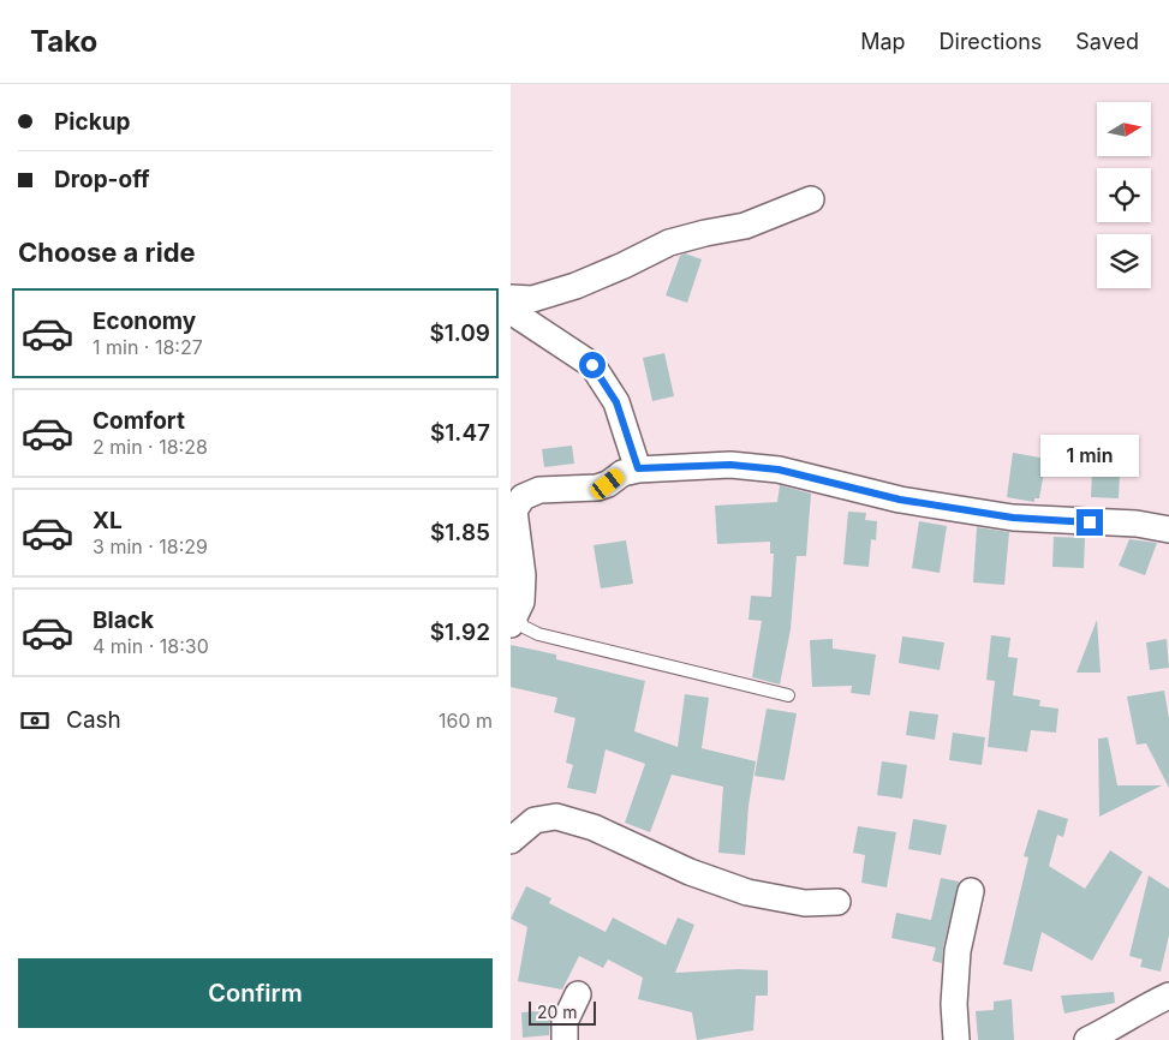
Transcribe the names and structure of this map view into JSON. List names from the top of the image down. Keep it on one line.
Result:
{"scale_bar":"20 m","north":"right","page":{"header":"Tako","nav":["Map","Directions","Saved"],"banner":["Pickup","Drop-off"],"heading":"Choose a ride","list":[{"name":"Economy","note":"1 min · 18:27","value":"$1.09"},{"name":"Comfort","note":"2 min · 18:28","value":"$1.47"},{"name":"XL","note":"3 min · 18:29","value":"$1.85"},{"name":"Black","note":"4 min · 18:30","value":"$1.92"}],"bubble":"1 min","pay":["Cash","160 m"],"buttons":"Confirm","scale":"20 m"}}
